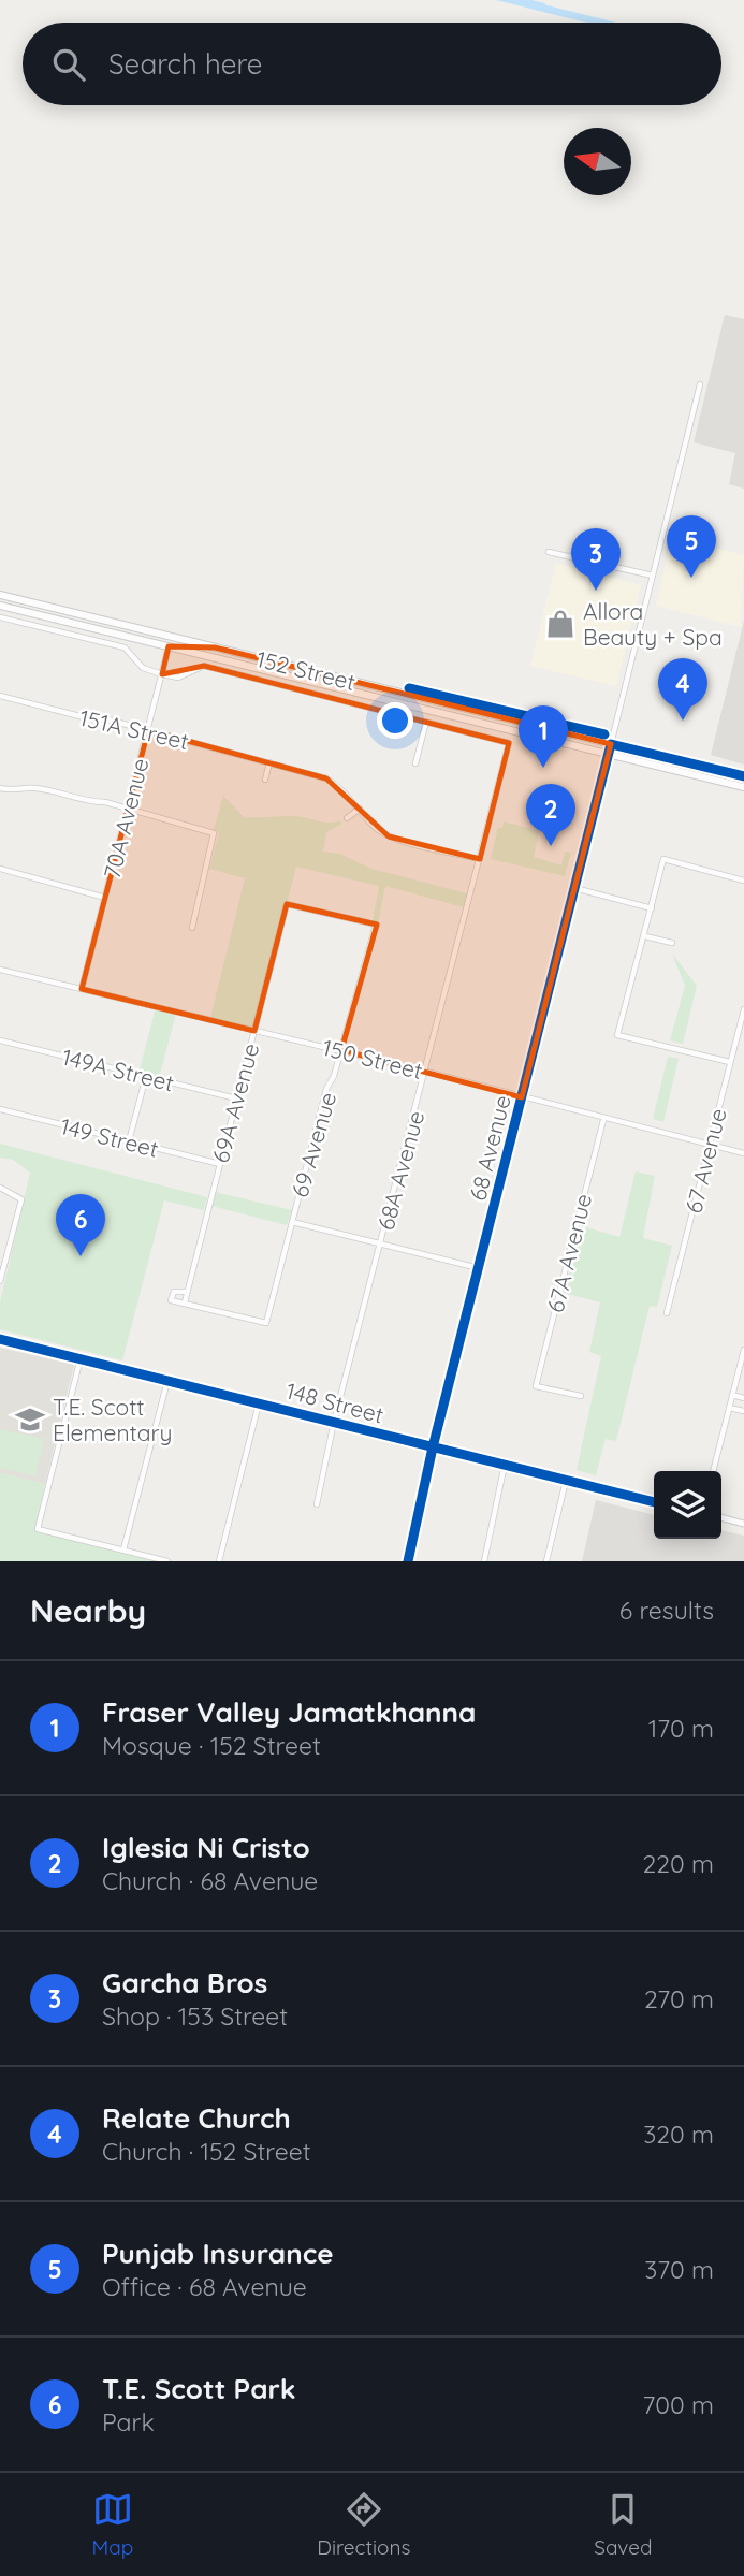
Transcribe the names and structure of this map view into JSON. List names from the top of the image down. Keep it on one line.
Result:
{"streets":{"main road":["152 Street"],"street":["151A Street","70A Avenue","150 Street","149A Street","69A Avenue","149 Street","69 Avenue","68 Avenue","67 Avenue","68A Avenue","67A Avenue","148 Street"]},"crossings":[["152 Street","70A Avenue"],["152 Street","68 Avenue"],["151A Street","70A Avenue"],["151A Street","68A Avenue"],["70A Avenue","150 Street"],["150 Street","69A Avenue"],["150 Street","69 Avenue"],["150 Street","68 Avenue"],["150 Street","67 Avenue"],["150 Street","68A Avenue"],["150 Street","67A Avenue"],["149A Street","69A Avenue"],["69A Avenue","149 Street"],["69A Avenue","69 Avenue"],["68 Avenue","148 Street"],["68A Avenue","148 Street"]],"places":{"shop":["Allora Beauty + Spa"],"school or university":["T.E. Scott Elementary"]},"north":"left","page":{"search":"Search here","pins":["5","3","4","1","2","6"],"heading":["Nearby","6 results"],"list":[{"mark":"1","name":"Fraser Valley Jamatkhanna","note":"Mosque · 152 Street","value":"170 m"},{"mark":"2","name":"Iglesia Ni Cristo","note":"Church · 68 Avenue","value":"220 m"},{"mark":"3","name":"Garcha Bros","note":"Shop · 153 Street","value":"270 m"},{"mark":"4","name":"Relate Church","note":"Church · 152 Street","value":"320 m"},{"mark":"5","name":"Punjab Insurance","note":"Office · 68 Avenue","value":"370 m"},{"mark":"6","name":"T.E. Scott Park","note":"Park","value":"700 m"}],"nav":["Map","Directions","Saved"]}}
